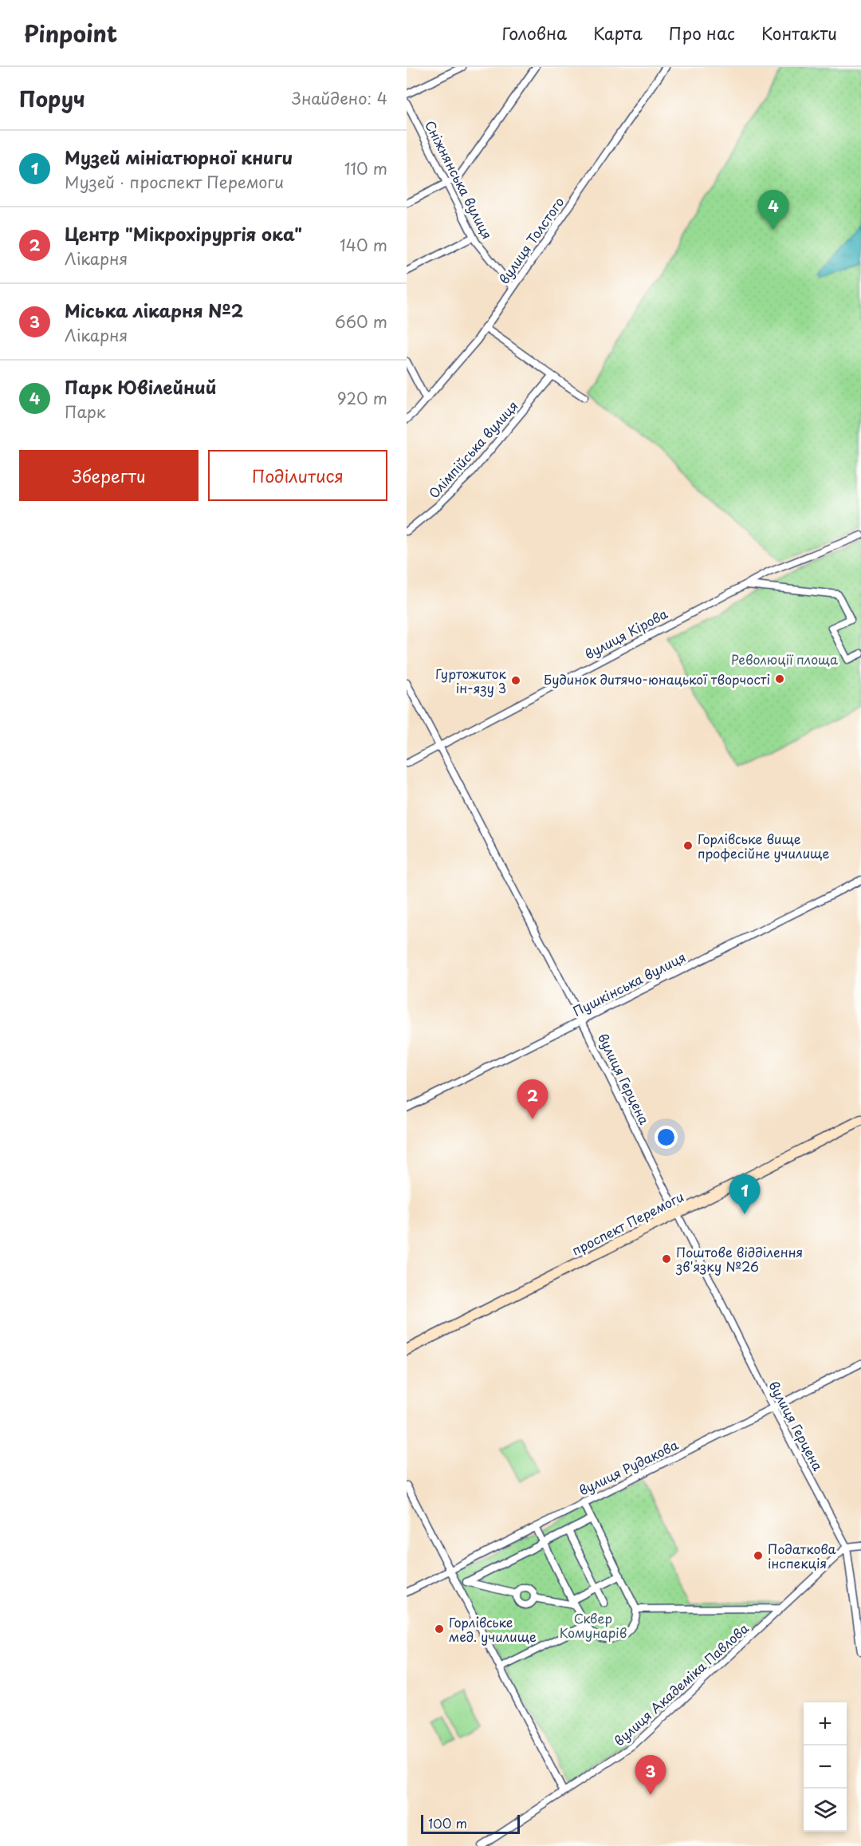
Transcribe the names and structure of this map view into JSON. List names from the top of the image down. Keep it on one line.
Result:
{"streets":{"main road":["проспект Перемоги"],"street":["Сніжнянська вулиця","вулиця Толстого","Олімпійська вулиця","вулиця Кірова","Пушкінська вулиця","вулиця Герцена","вулиця Рудакова","вулиця Академіка Павлова"]},"crossings":[["Сніжнянська вулиця","вулиця Толстого"],["вулиця Кірова","вулиця Герцена"],["Пушкінська вулиця","вулиця Герцена"],["вулиця Герцена","проспект Перемоги"],["вулиця Герцена","вулиця Рудакова"],["вулиця Герцена","вулиця Академіка Павлова"]],"parks":["Революції площа","Сквер Комунарів"],"places":["Будинок дитячо-юнацької творчості","Гуртожиток ін-язу 3","Горлівське вище професійне училище","Поштове відділення зв'язку №26","Податкова інспекція","Горлівське мед. училище"],"scale_bar":"100 m","page":{"header":"Pinpoint","nav":["Головна","Карта","Про нас","Контакти"],"heading":["Поруч","Знайдено: 4"],"list":[{"mark":"1","name":"Музей мініатюрної книги","note":"Музей · проспект Перемоги","value":"110 m"},{"mark":"2","name":"Центр \"Мікрохірургія ока\"","note":"Лікарня","value":"140 m"},{"mark":"3","name":"Міська лікарня №2","note":"Лікарня","value":"660 m"},{"mark":"4","name":"Парк Ювілейний","note":"Парк","value":"920 m"}],"pins":["4","2","1","3"],"buttons":["Зберегти","Поділитися"],"map_buttons":["+","−"],"scale":"100 m"}}
